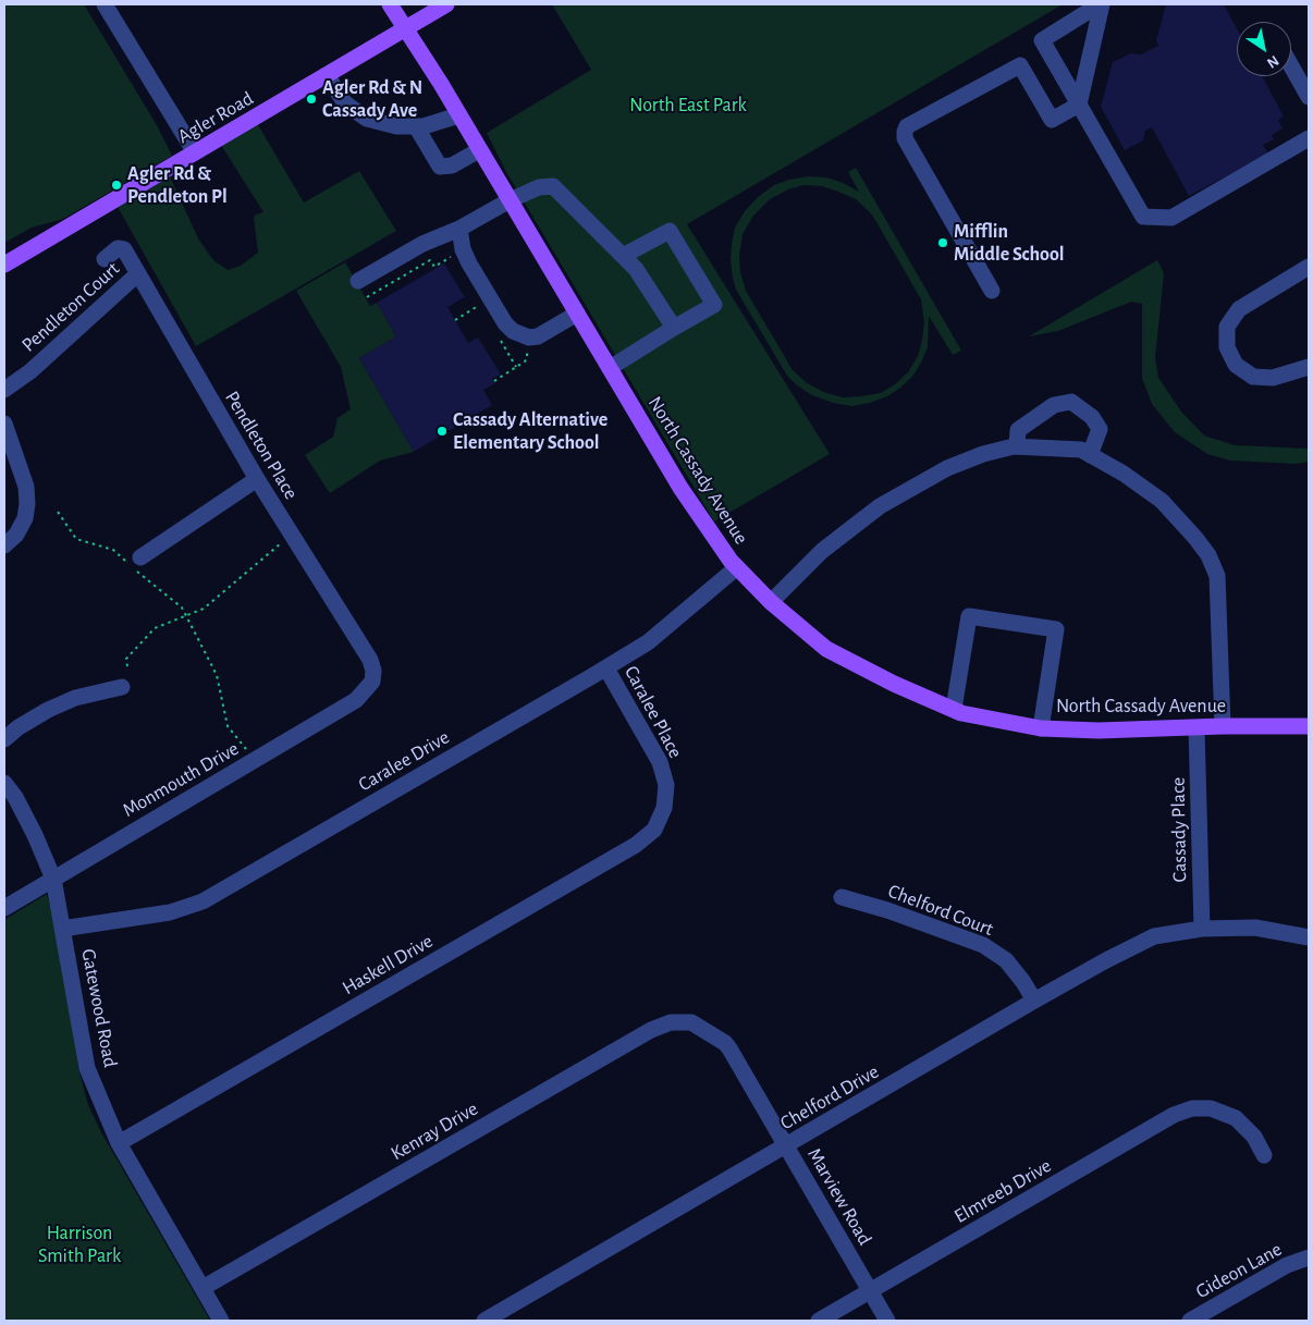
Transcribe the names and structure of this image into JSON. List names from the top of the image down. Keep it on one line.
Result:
{"streets":{"main road":["Agler Road","North Cassady Avenue"],"street":["Pendleton Court","Pendleton Place","Caralee Place","Caralee Drive","Monmouth Drive","Cassady Place","Chelford Court","Haskell Drive","Gatewood Road","Chelford Drive","Kenray Drive","Elmreeb Drive","Marview Road","Gideon Lane"]},"crossings":[["Agler Road","North Cassady Avenue"],["Pendleton Court","Pendleton Place"],["Pendleton Place","Monmouth Drive"],["North Cassady Avenue","Caralee Drive"],["North Cassady Avenue","Cassady Place"],["Caralee Place","Caralee Drive"],["Caralee Place","Haskell Drive"],["Caralee Drive","Gatewood Road"],["Monmouth Drive","Gatewood Road"],["Cassady Place","Chelford Drive"],["Chelford Court","Chelford Drive"],["Haskell Drive","Gatewood Road"],["Gatewood Road","Kenray Drive"],["Chelford Drive","Marview Road"],["Kenray Drive","Marview Road"],["Elmreeb Drive","Marview Road"]],"parks":["North East Park","Harrison Smith Park"],"places":["Agler Rd & N Cassady Ave","Agler Rd & Pendleton Pl","Mifflin Middle School","Cassady Alternative Elementary School"],"north":"bottom right"}
